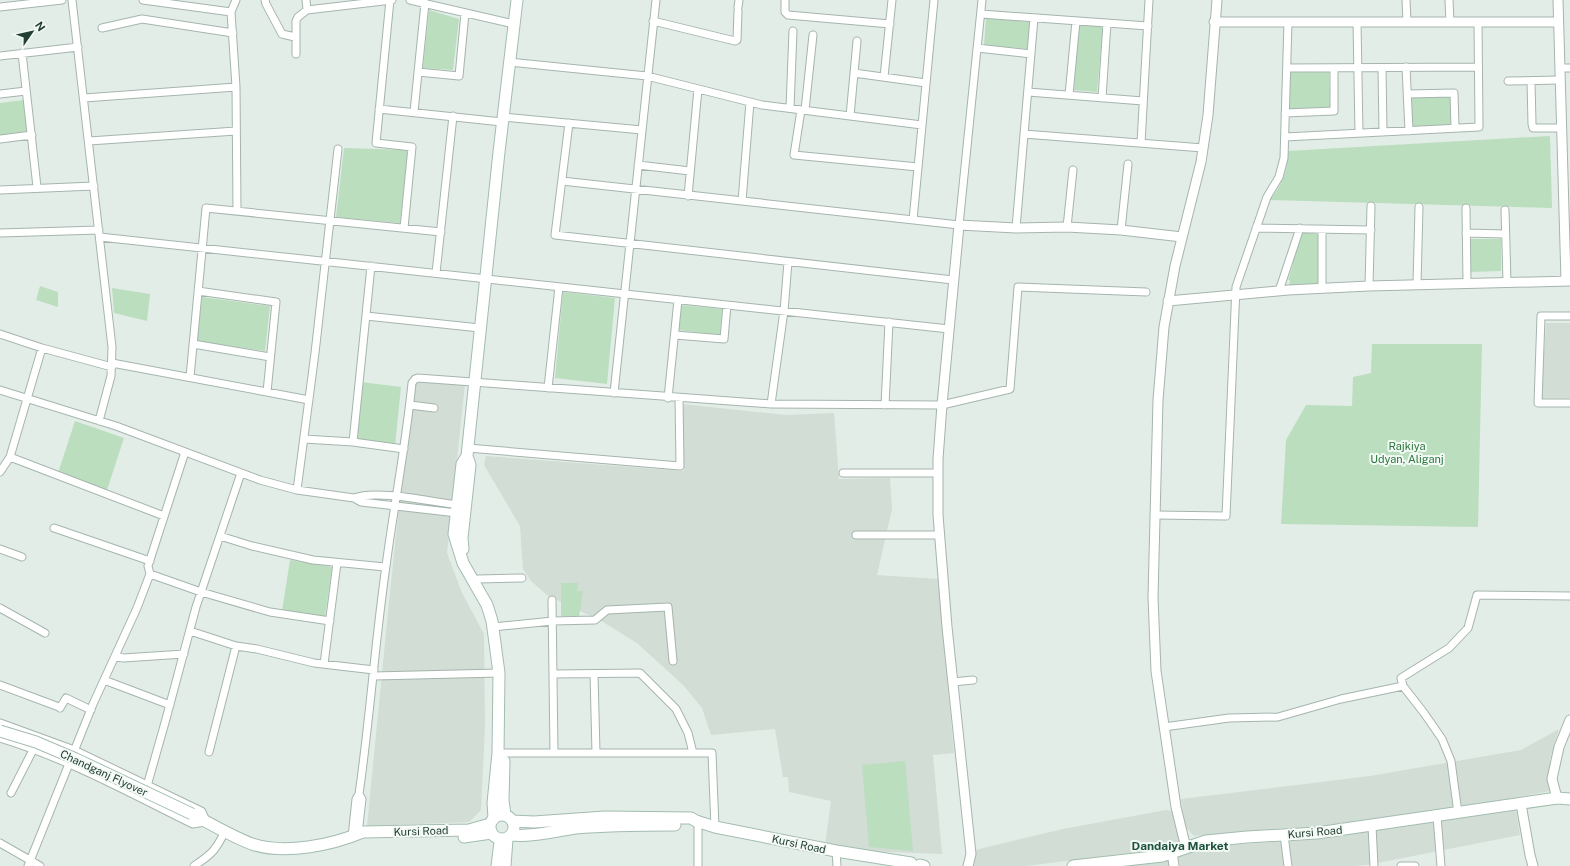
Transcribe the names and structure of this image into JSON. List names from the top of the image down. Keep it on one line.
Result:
{"streets":{"main road":["Chandganj Flyover","Kursi Road"]},"crossings":[["Chandganj Flyover","Kursi Road"]],"districts":["Dandaiya Market"],"parks":["Rajkiya Udyan, Aliganj"],"north":"top right"}
